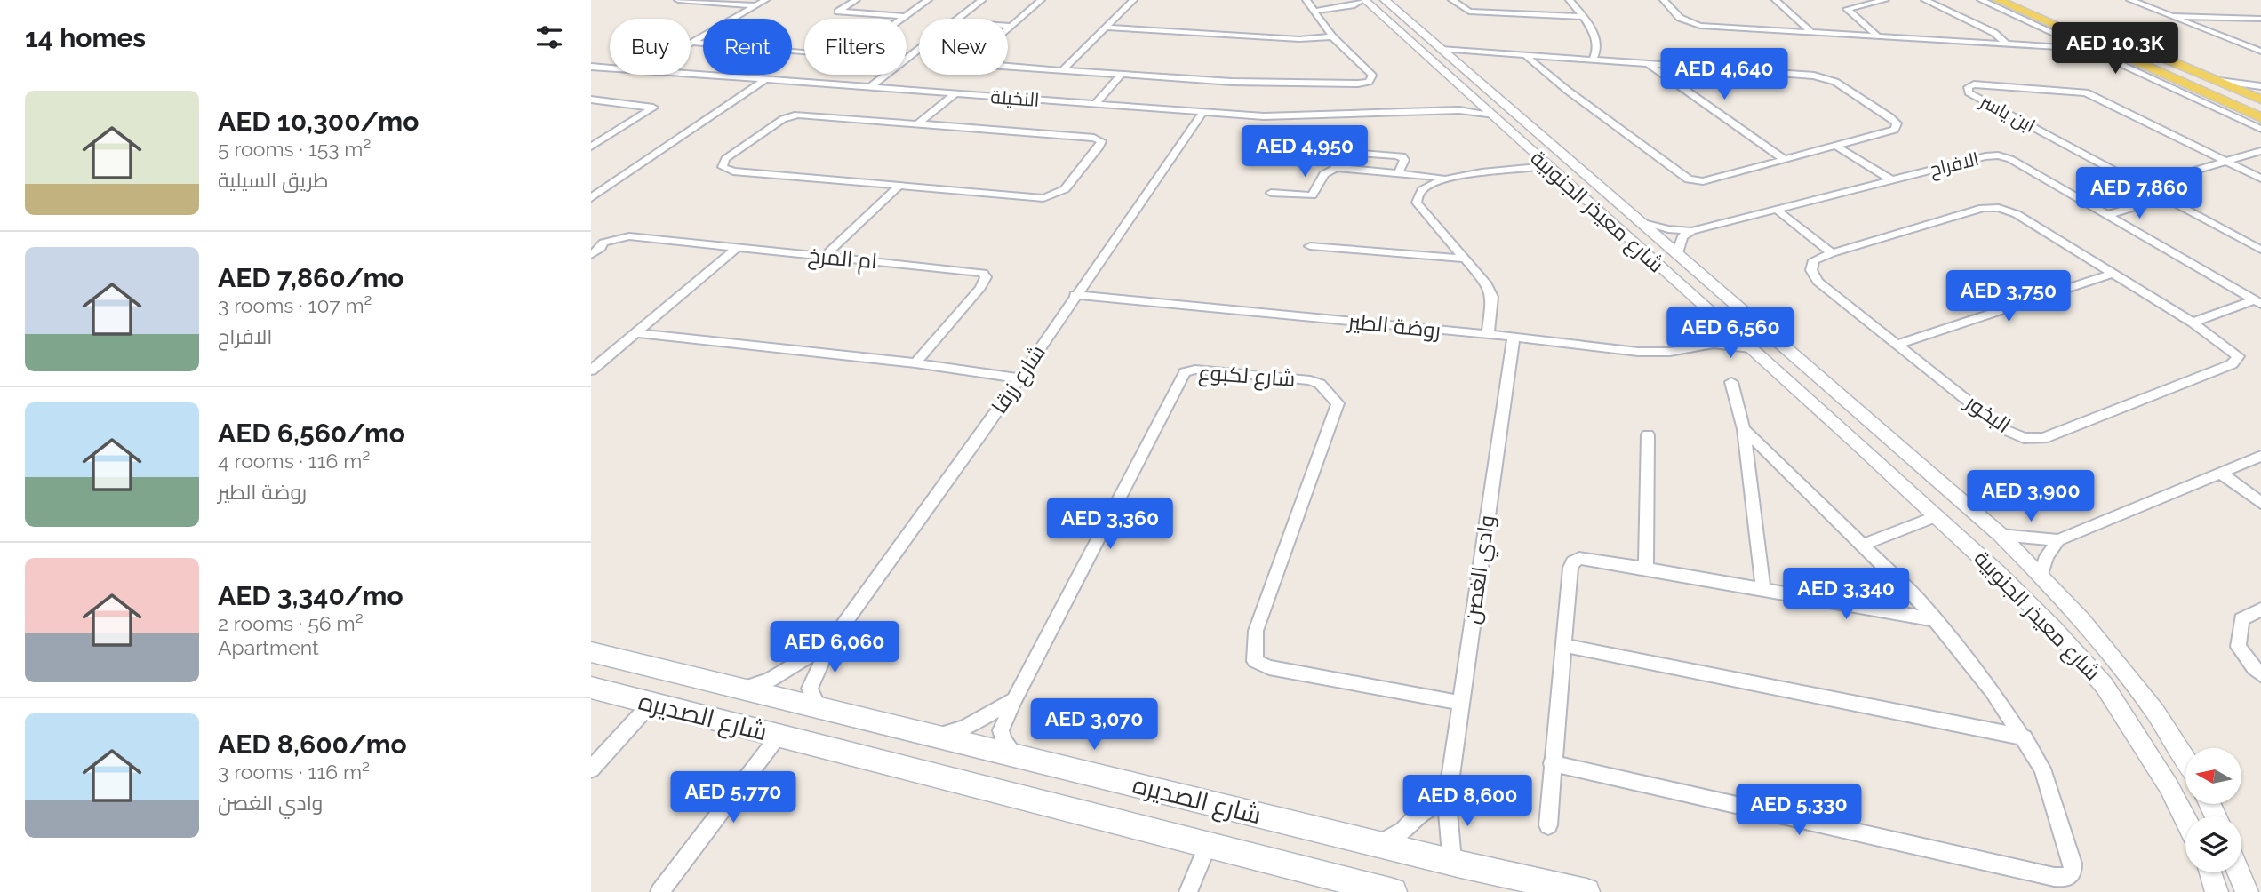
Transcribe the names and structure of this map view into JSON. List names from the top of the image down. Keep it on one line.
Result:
{"streets":{"main road":["شارع الصديره"],"street":["النخيلة","ابن ياسر","الافراح","شارع معيذر الجنوبية","ام المرخ","روضة الطير","شارع لكبوع","شارع زرقا","البخور","وادي الغصن"]},"crossings":[["النخيلة","شارع معيذر الجنوبية"],["النخيلة","شارع زرقا"],["الافراح","شارع معيذر الجنوبية"],["شارع معيذر الجنوبية","روضة الطير"],["روضة الطير","شارع زرقا"],["روضة الطير","وادي الغصن"],["شارع لكبوع","وادي الغصن"],["شارع لكبوع","شارع الصديره"],["شارع زرقا","شارع الصديره"],["وادي الغصن","شارع الصديره"]],"north":"left","page":{"heading":"14 homes","chip":["Buy","Rent","Filters","New"],"price":["AED 10.3K","AED 4,640","AED 4,950","AED 7,860","AED 3,750","AED 6,560","AED 3,900","AED 3,360","AED 3,340","AED 6,060","AED 3,070","AED 5,770","AED 8,600","AED 5,330"],"list":[{"name":"AED 10,300/mo","note":"5 rooms · 153 m² · طريق السيلية"},{"name":"AED 7,860/mo","note":"3 rooms · 107 m² · الافراح"},{"name":"AED 6,560/mo","note":"4 rooms · 116 m² · روضة الطير"},{"name":"AED 3,340/mo","note":"2 rooms · 56 m² · Apartment"},{"name":"AED 8,600/mo","note":"3 rooms · 116 m² · وادي الغصن"}]}}
